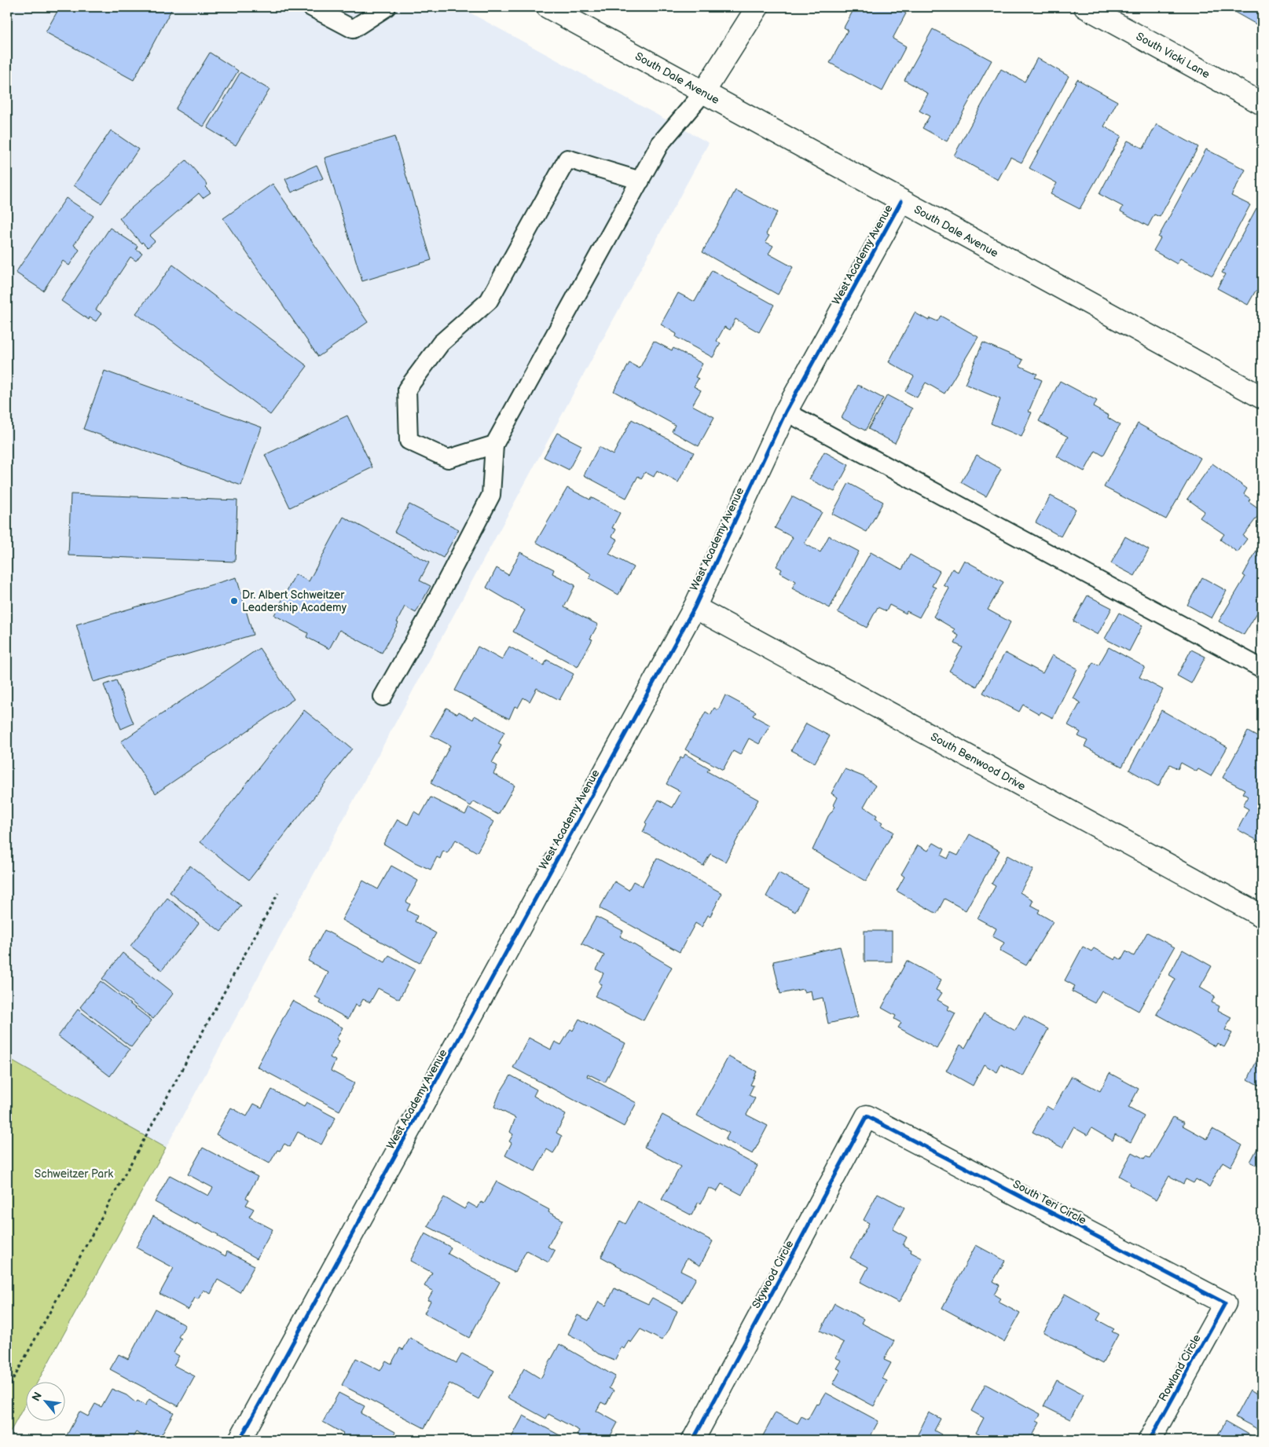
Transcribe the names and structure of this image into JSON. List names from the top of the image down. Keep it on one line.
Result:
{"streets":{"street":["South Vicki Lane","South Dale Avenue","West Academy Avenue","South Benwood Drive","South Teri Circle","Skywood Circle","Rowland Circle"]},"crossings":[["South Dale Avenue","West Academy Avenue"],["West Academy Avenue","South Benwood Drive"],["South Teri Circle","Skywood Circle"],["South Teri Circle","Rowland Circle"]],"parks":["Schweitzer Park"],"places":["Dr. Albert Schweitzer Leadership Academy"],"north":"top left"}
